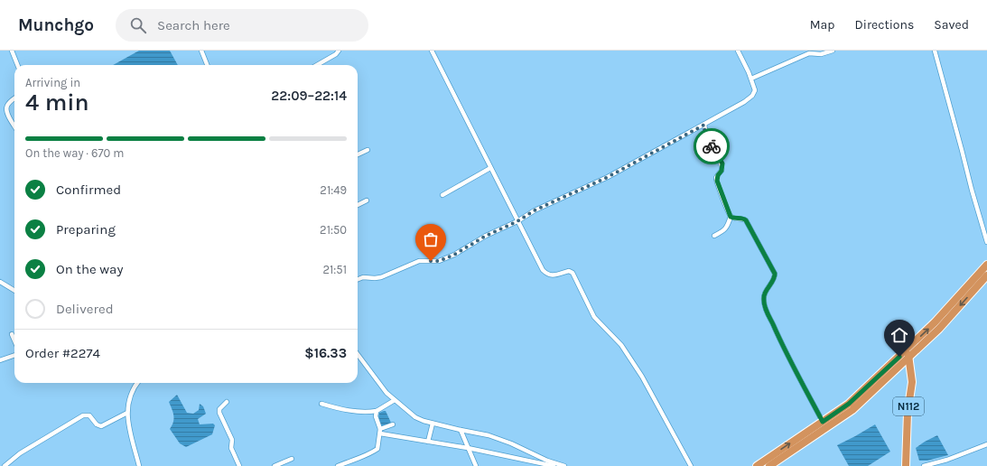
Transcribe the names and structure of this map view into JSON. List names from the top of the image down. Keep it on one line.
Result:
{"streets":{"highway":["N112"]},"page":{"header":"Munchgo","search":"Search here","nav":["Map","Directions","Saved"],"heading":["4 min","Arriving in","22:09–22:14"],"panel":["Order #2274","$16.33"],"bar":"On the way · 670 m","list":[["Confirmed","21:49"],["Preparing","21:50"],["On the way","21:51"],"Delivered"]}}
